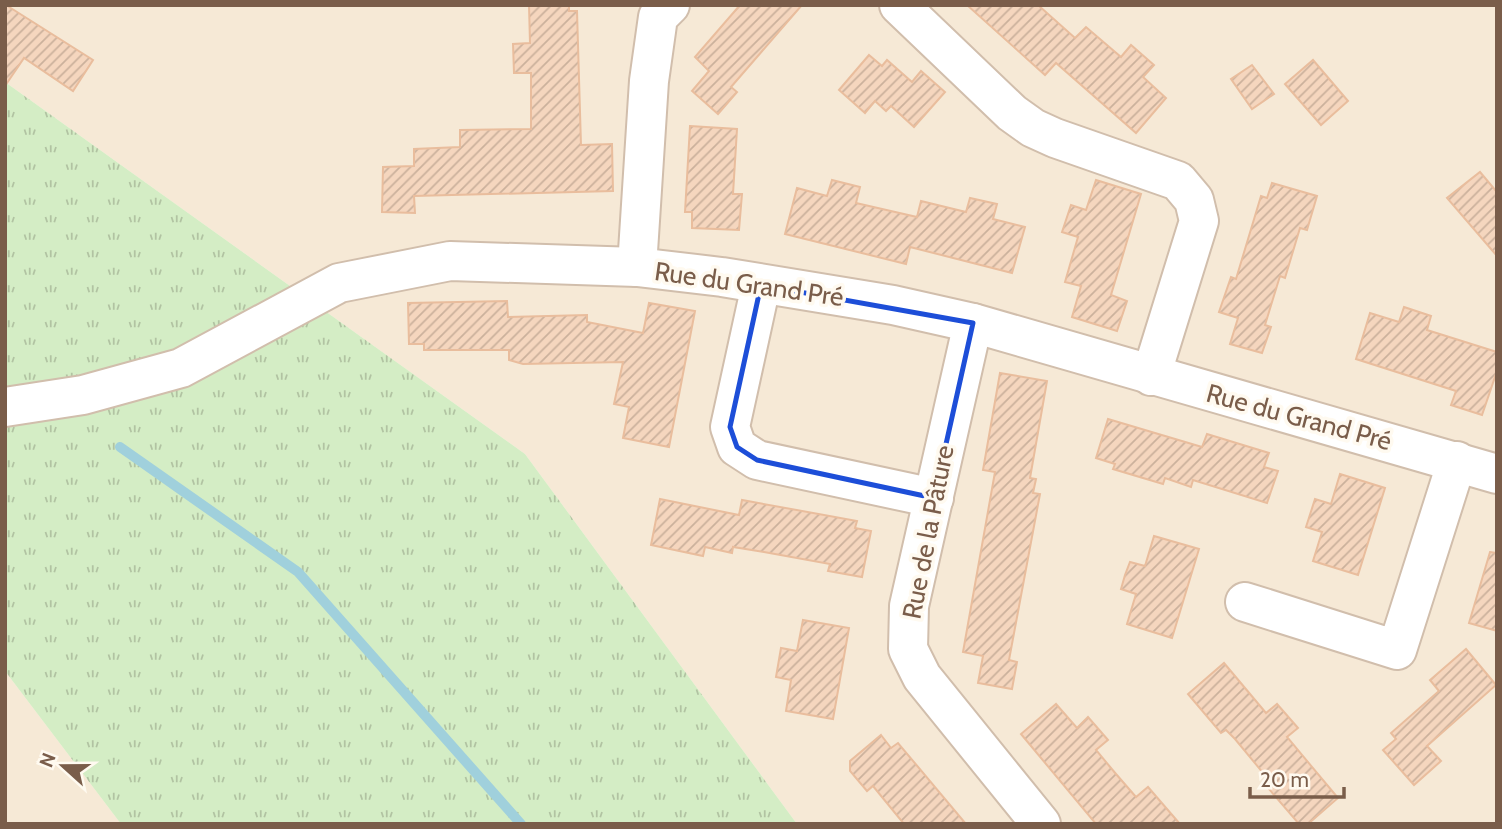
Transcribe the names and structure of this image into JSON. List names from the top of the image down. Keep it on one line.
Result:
{"streets":{"street":["Rue du Grand Pré","Rue de la Pâture"]},"crossings":[["Rue du Grand Pré","Rue de la Pâture"]],"scale_bar":"20 m","north":"left"}
